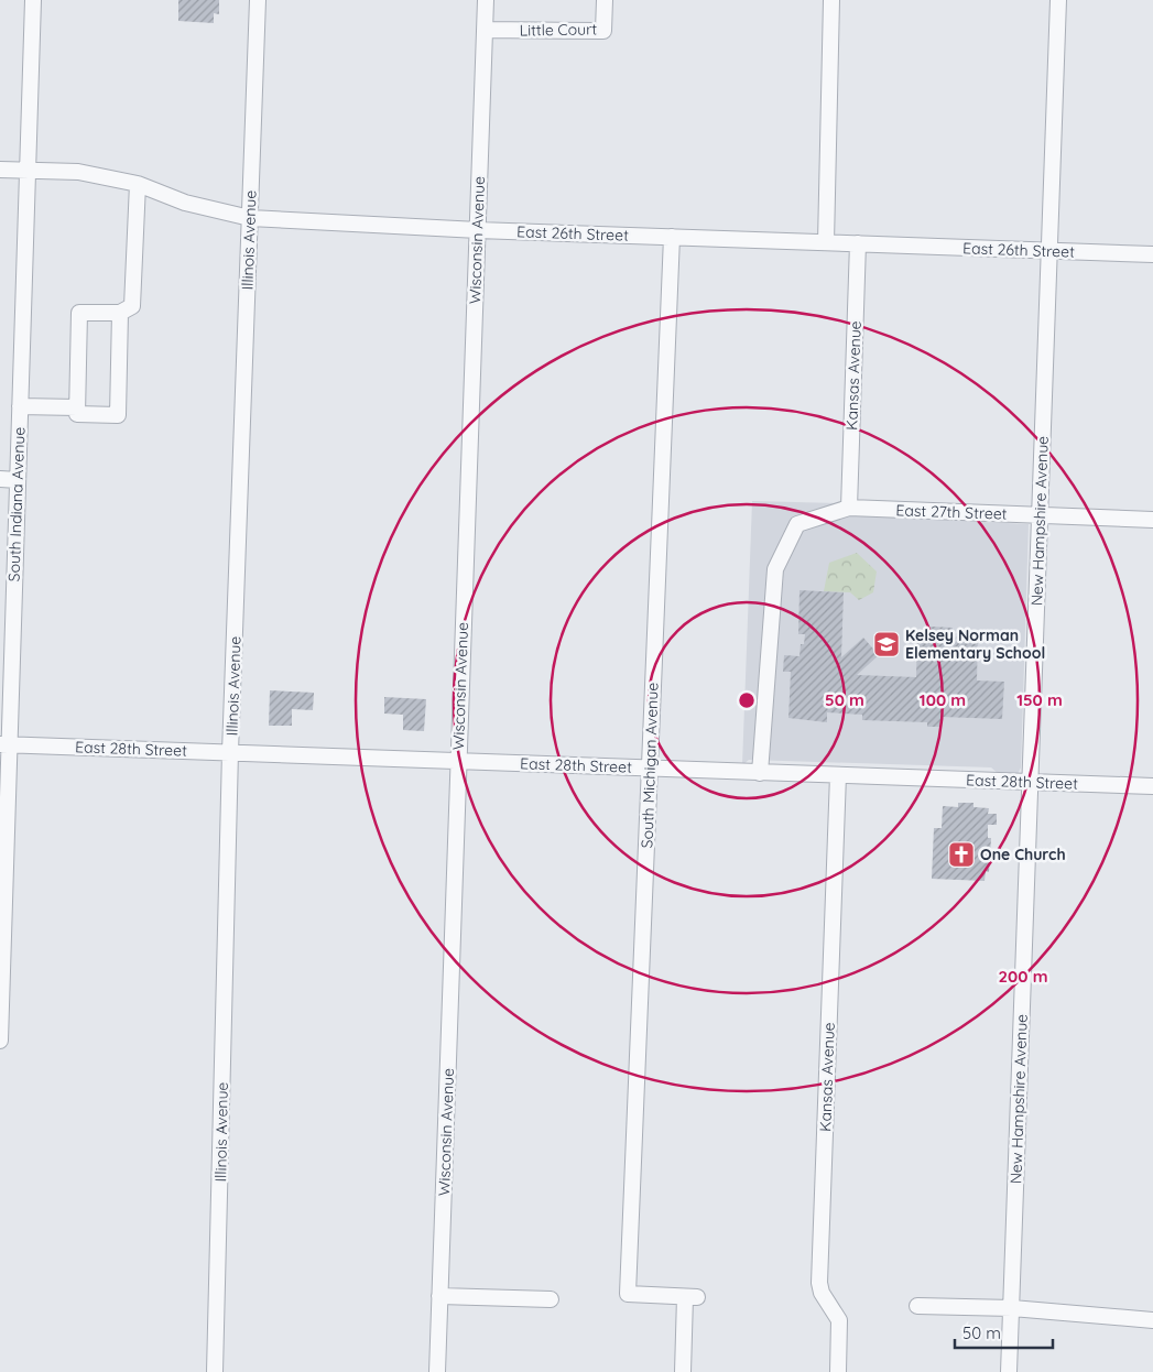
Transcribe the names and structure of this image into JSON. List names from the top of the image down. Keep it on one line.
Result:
{"streets":{"street":["Little Court","East 26th Street","Illinois Avenue","Wisconsin Avenue","Kansas Avenue","South Indiana Avenue","East 27th Street","New Hampshire Avenue","East 28th Street","South Michigan Avenue"]},"crossings":[["Little Court","Wisconsin Avenue"],["East 26th Street","Illinois Avenue"],["East 26th Street","Wisconsin Avenue"],["East 26th Street","Kansas Avenue"],["East 26th Street","South Indiana Avenue"],["East 26th Street","New Hampshire Avenue"],["East 26th Street","South Michigan Avenue"],["Illinois Avenue","East 28th Street"],["Wisconsin Avenue","East 28th Street"],["Kansas Avenue","East 27th Street"],["Kansas Avenue","East 28th Street"],["South Indiana Avenue","East 28th Street"],["East 27th Street","New Hampshire Avenue"],["New Hampshire Avenue","East 28th Street"],["East 28th Street","South Michigan Avenue"]],"places":{"school or university":["Kelsey Norman Elementary School"],"church":["One Church"]},"scale_bar":"50 m","rings":["50 m","100 m","150 m","200 m"]}
